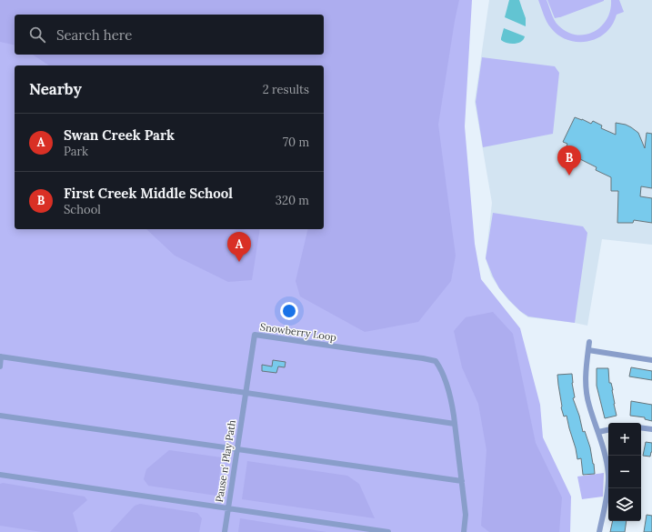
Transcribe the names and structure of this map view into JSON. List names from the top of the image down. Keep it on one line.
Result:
{"streets":{"street":["Snowberry Loop","Pause n' Play Path"]},"crossings":[["Snowberry Loop","Pause n' Play Path"]],"page":{"search":"Search here","heading":["Nearby","2 results"],"list":[{"mark":"A","name":"Swan Creek Park","note":"Park","value":"70 m"},{"mark":"B","name":"First Creek Middle School","note":"School","value":"320 m"}],"pins":["B","A"],"map_buttons":["+","−"]}}
